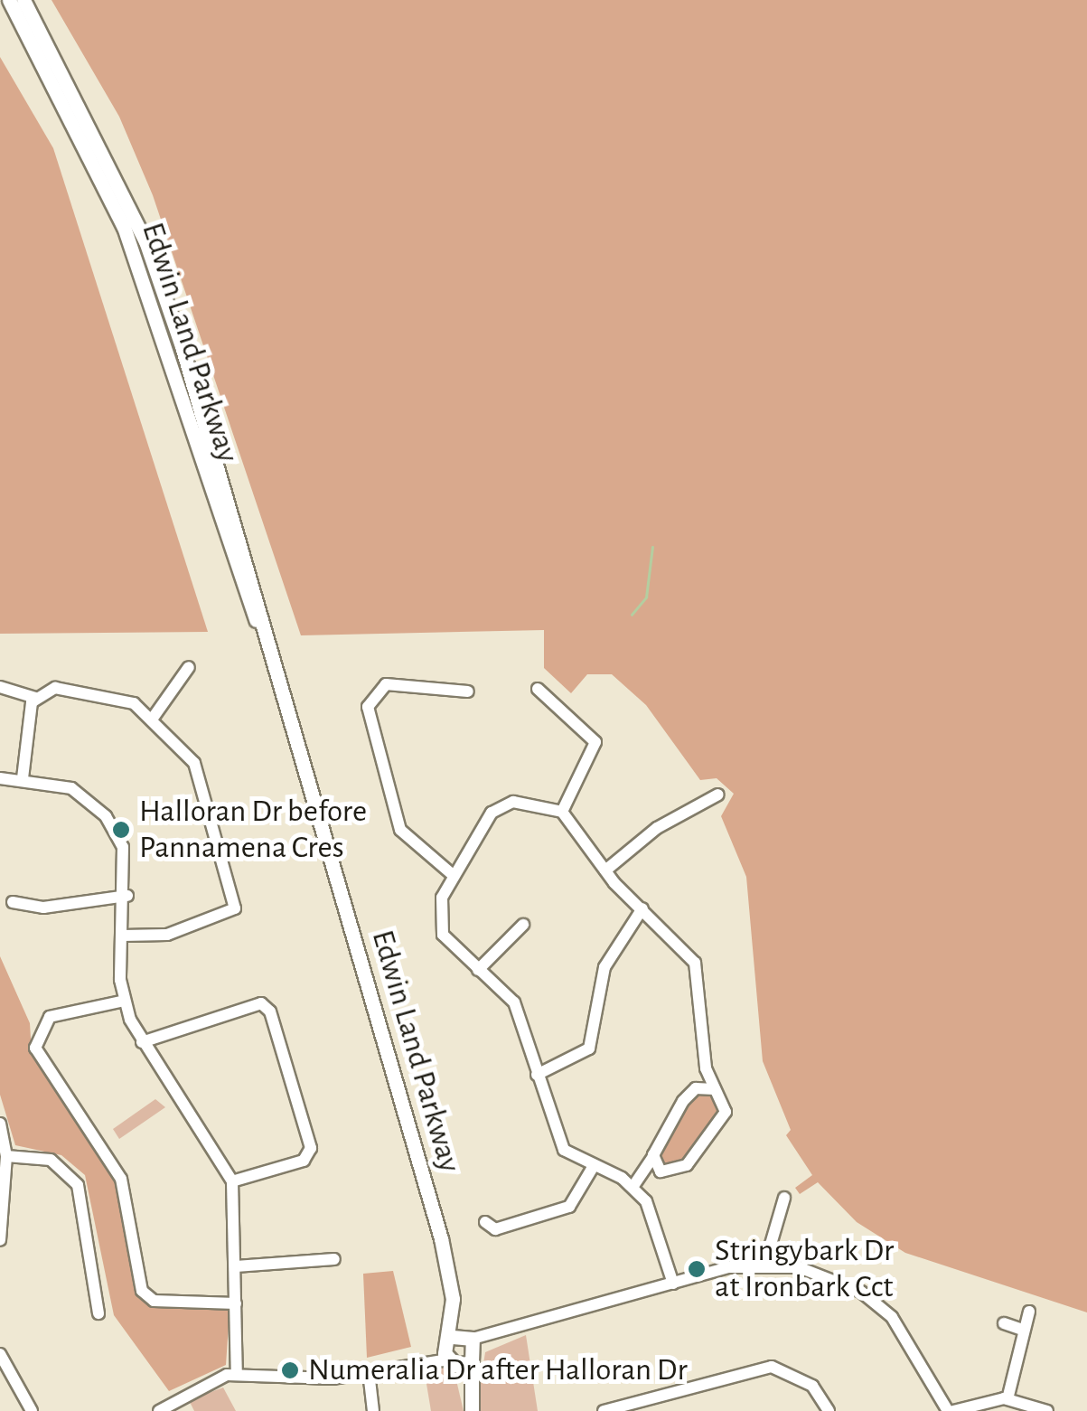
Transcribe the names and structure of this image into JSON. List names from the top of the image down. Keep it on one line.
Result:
{"streets":{"main road":["Edwin Land Parkway"]},"places":["Halloran Dr before Pannamena Cres","Stringybark Dr at Ironbark Cct","Numeralia Dr after Halloran Dr"]}
